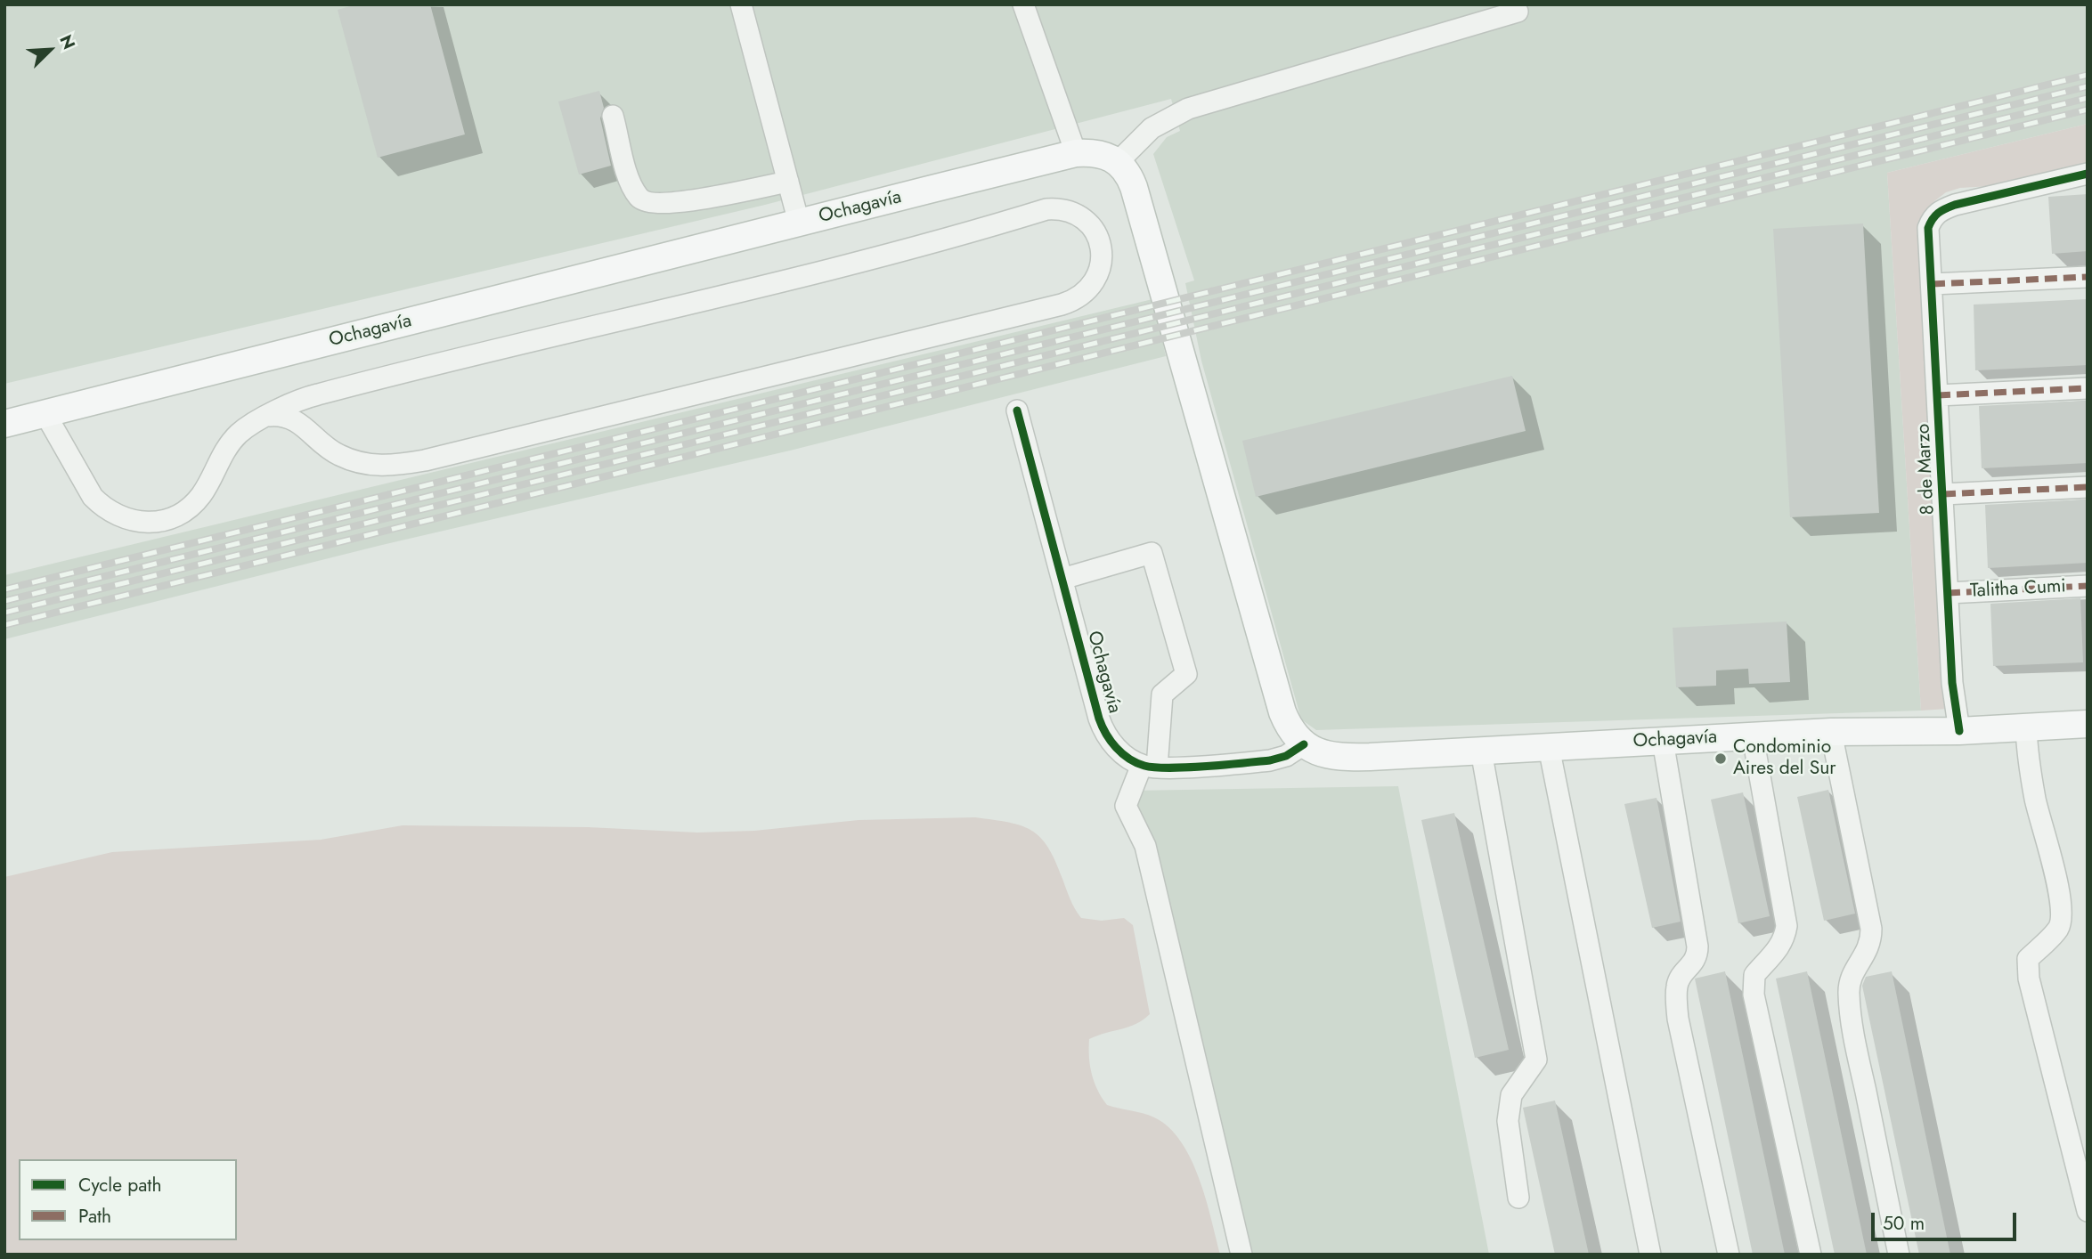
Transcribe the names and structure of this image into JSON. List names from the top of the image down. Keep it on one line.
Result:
{"streets":{"main road":["Ochagavía"],"street":["8 de Marzo","Talitha Cumi"]},"crossings":[["Ochagavía","8 de Marzo"],["8 de Marzo","Talitha Cumi"]],"places":["Condominio Aires del Sur"],"legend":["Cycle path","Path"],"scale_bar":"50 m","north":"top right"}
